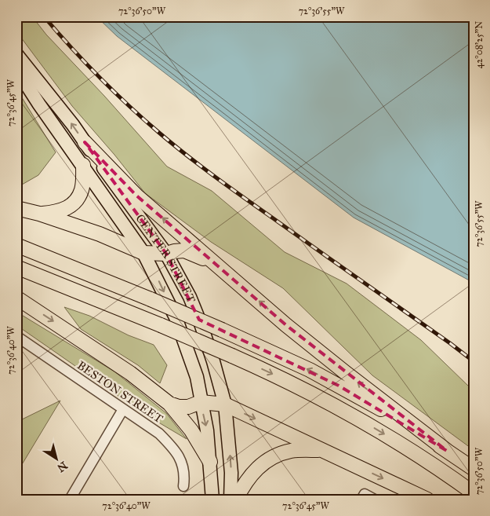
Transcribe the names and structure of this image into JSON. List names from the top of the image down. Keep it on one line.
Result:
{"streets":{"main road":["CENTER STREET"],"street":["BESTON STREET"]},"north":"bottom right","coordinates":["72°36'50\"W","72°36'55\"W","42°08'25\"N","72°36'45\"W","72°36'40\"W"]}
